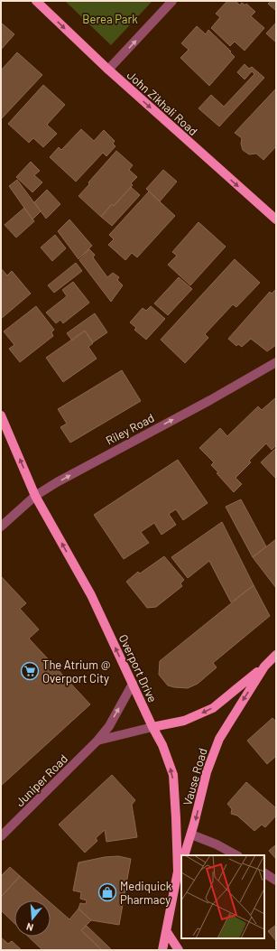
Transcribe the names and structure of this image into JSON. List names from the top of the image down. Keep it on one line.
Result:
{"streets":{"main road":["John Zikhali Road","Overport Drive","Vause Road"],"street":["Riley Road","Juniper Road"]},"crossings":[["Riley Road","Overport Drive"],["Overport Drive","Juniper Road"]],"one_way":["John Zikhali Road","Riley Road","Overport Drive","Vause Road"],"parks":["Berea Park"],"places":{"supermarket":["The Atrium @ Overport City"],"shop":["Mediquick Pharmacy"]},"north":"bottom"}
